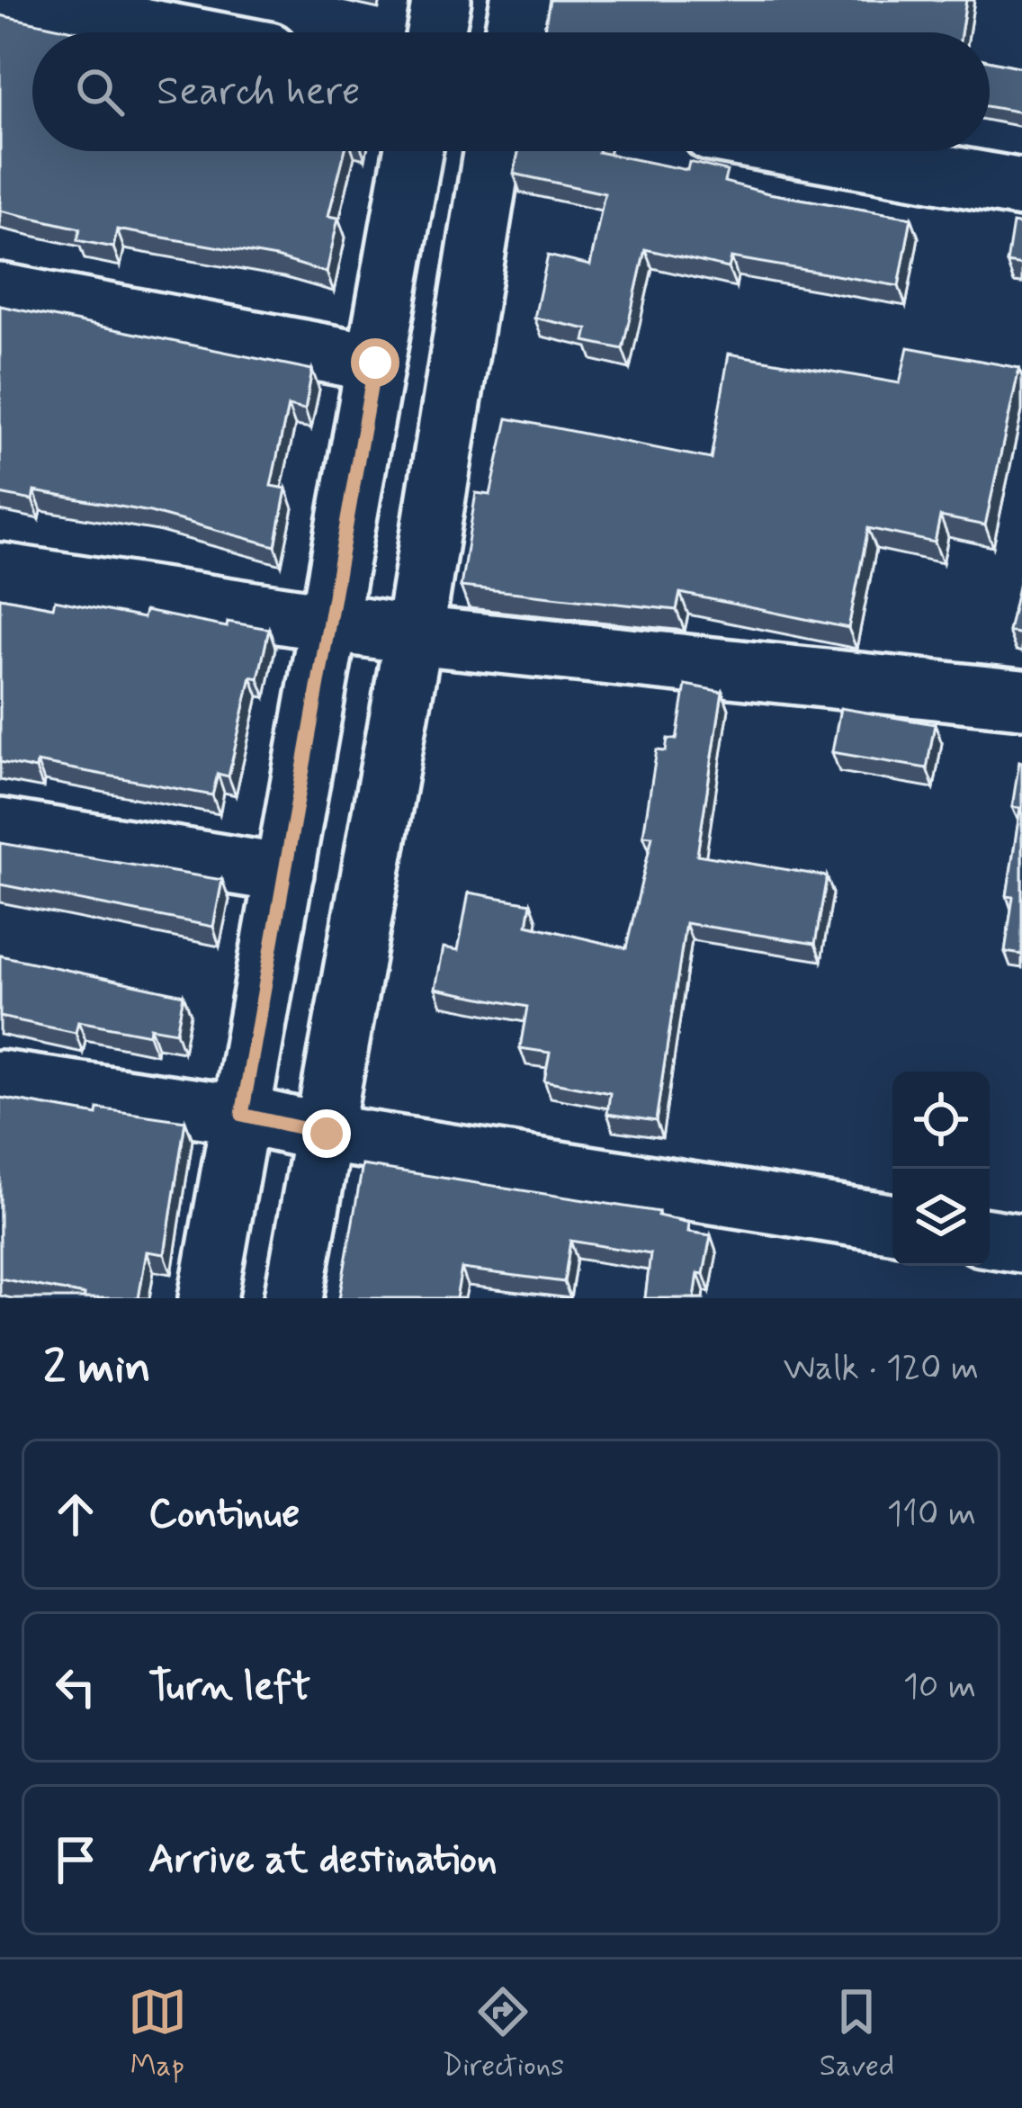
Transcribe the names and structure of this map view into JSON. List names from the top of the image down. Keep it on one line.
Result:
{"page":{"search":"Search here","heading":["2 min","Walk · 120 m"],"list":[["Continue","110 m"],["Turn left","10 m"],"Arrive at destination"],"nav":["Map","Directions","Saved"]}}
